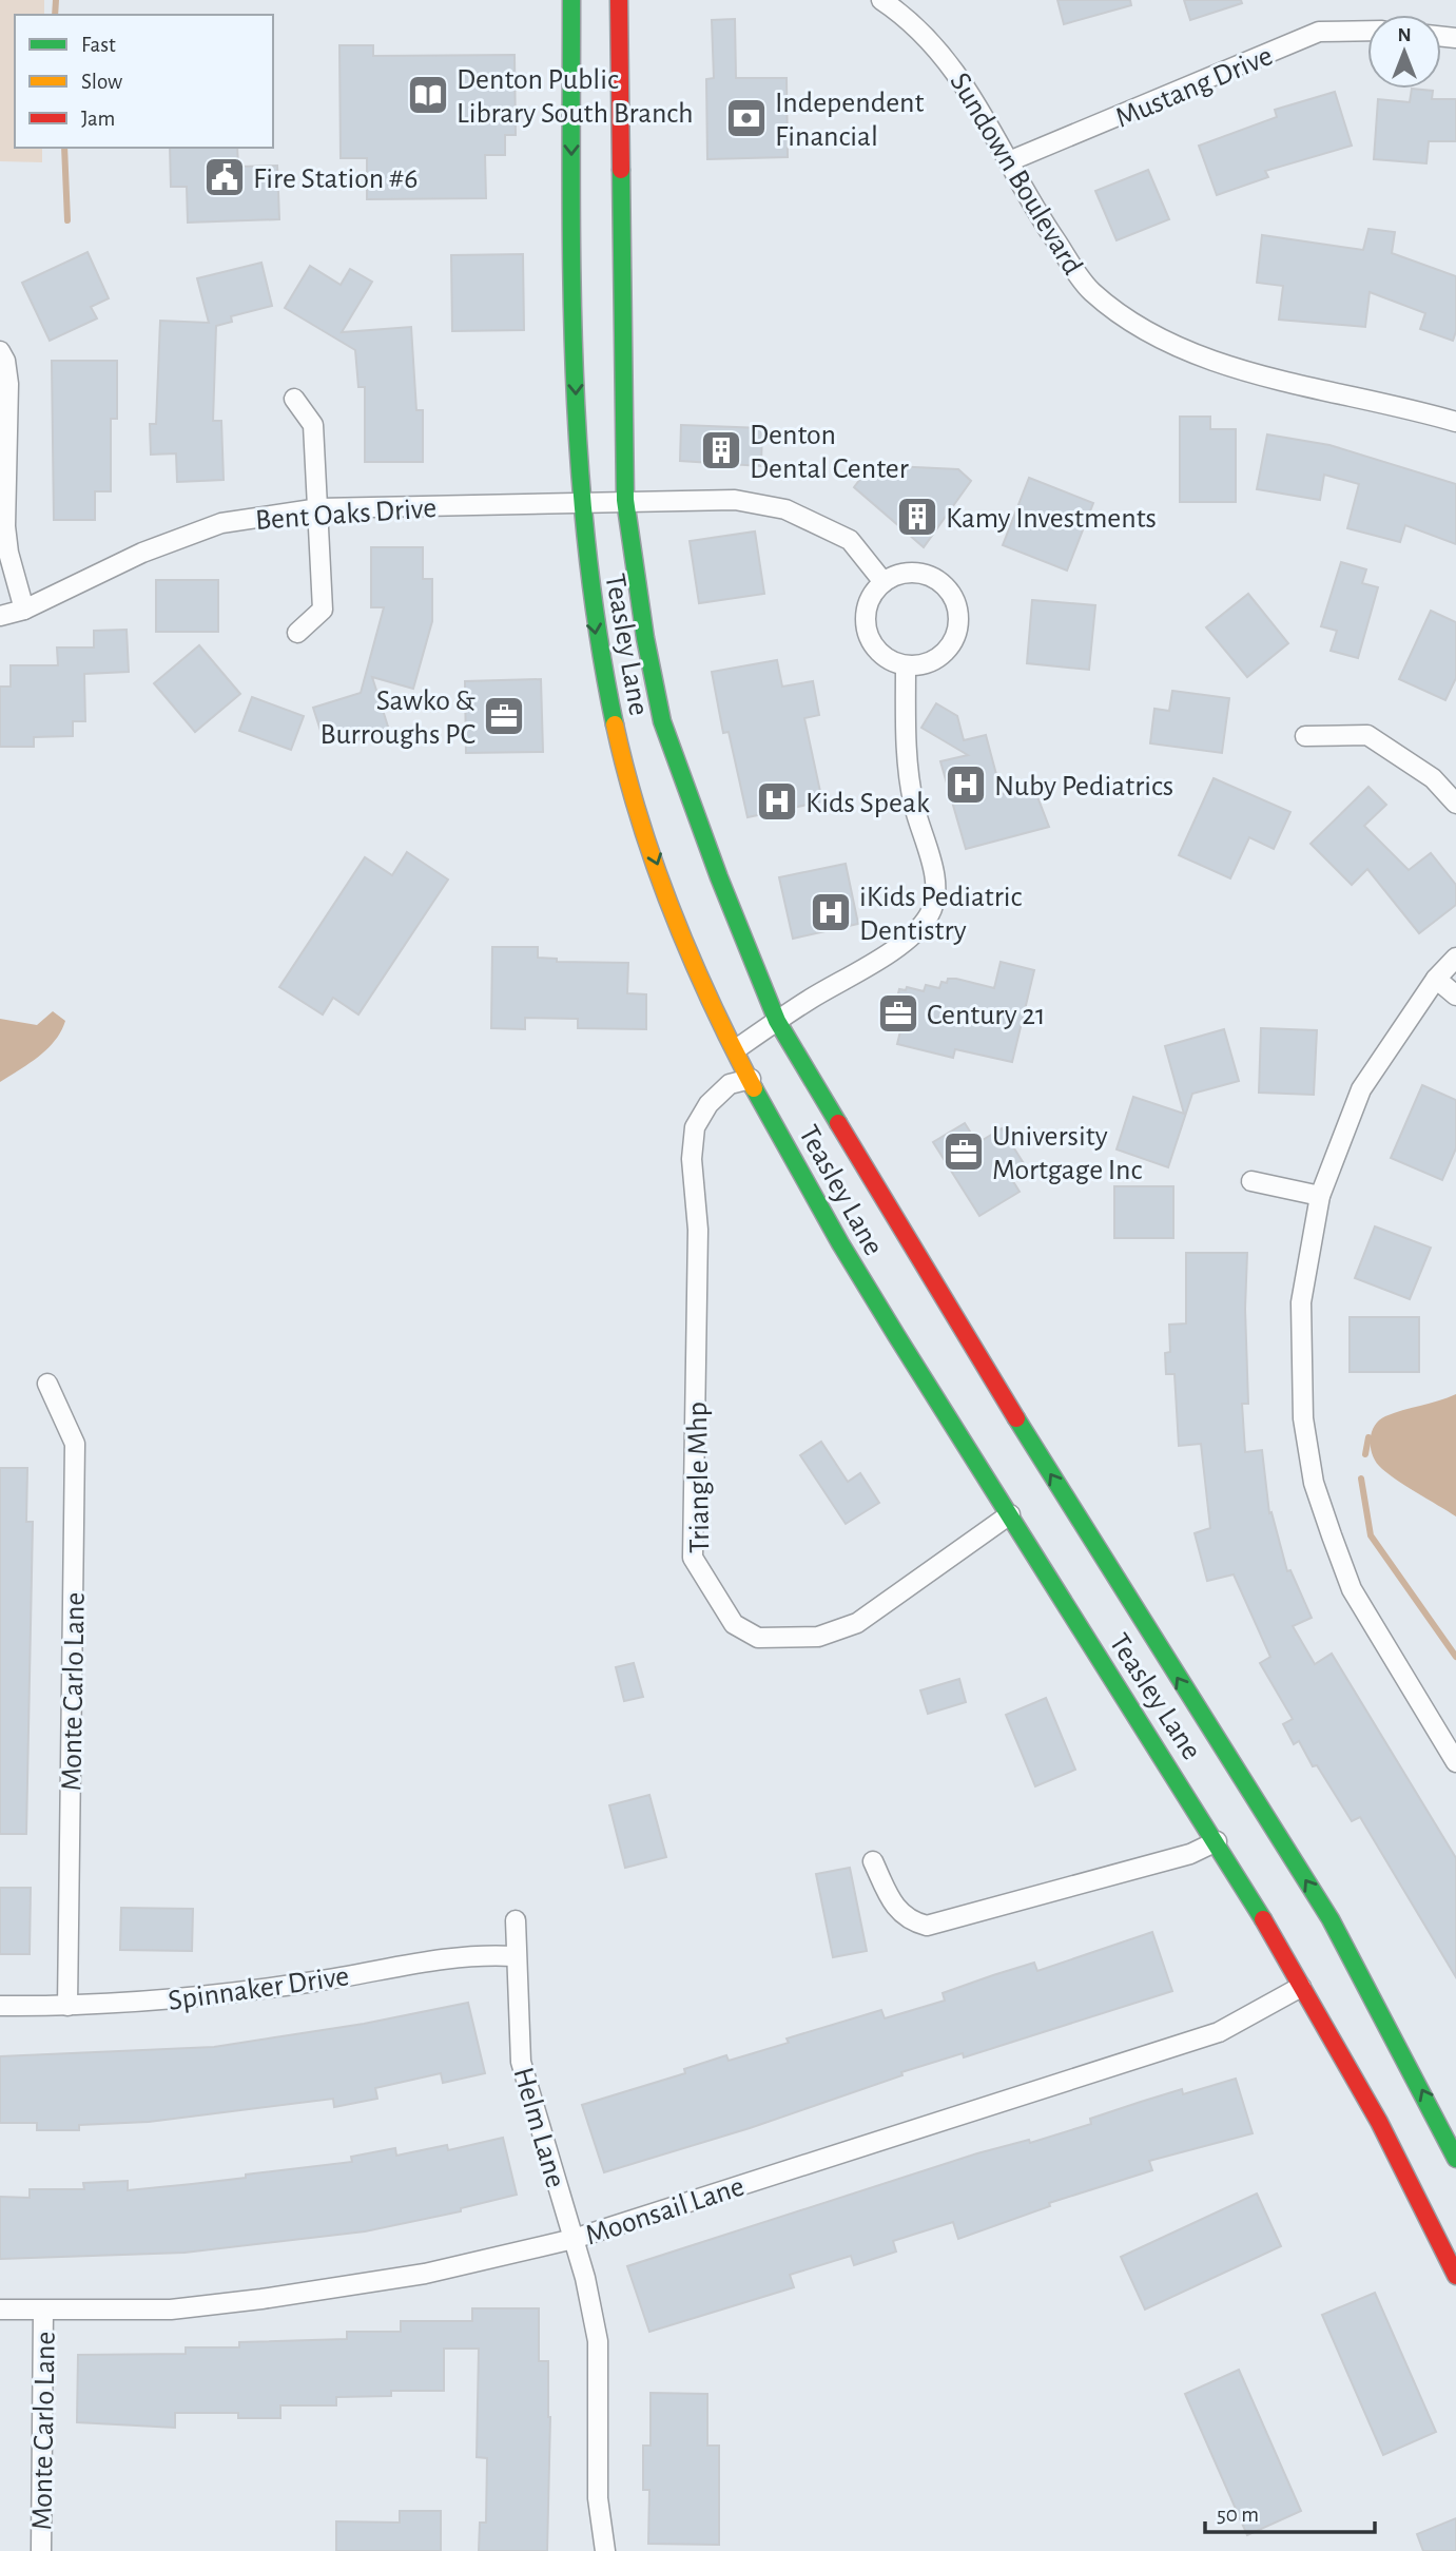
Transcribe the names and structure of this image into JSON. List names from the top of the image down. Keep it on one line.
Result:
{"streets":{"main road":["Teasley Lane"],"street":["Mustang Drive","Sundown Boulevard","Bent Oaks Drive","Triangle Mhp","Monte Carlo Lane","Spinnaker Drive","Helm Lane","Moonsail Lane"]},"crossings":[["Mustang Drive","Sundown Boulevard"],["Bent Oaks Drive","Teasley Lane"],["Teasley Lane","Triangle Mhp"],["Teasley Lane","Moonsail Lane"],["Monte Carlo Lane","Spinnaker Drive"],["Monte Carlo Lane","Moonsail Lane"],["Spinnaker Drive","Helm Lane"],["Helm Lane","Moonsail Lane"]],"places":{"library":["Denton Public Library South Branch"],"bank":["Independent Financial"],"public building":["Fire Station #6"],"building":["Denton Dental Center","Kamy Investments"],"office":["Sawko & Burroughs PC","Century 21","University Mortgage Inc"],"hospital":["Nuby Pediatrics","Kids Speak","iKids Pediatric Dentistry"]},"legend":["Fast","Slow","Jam"],"scale_bar":"50 m","north":"top"}
